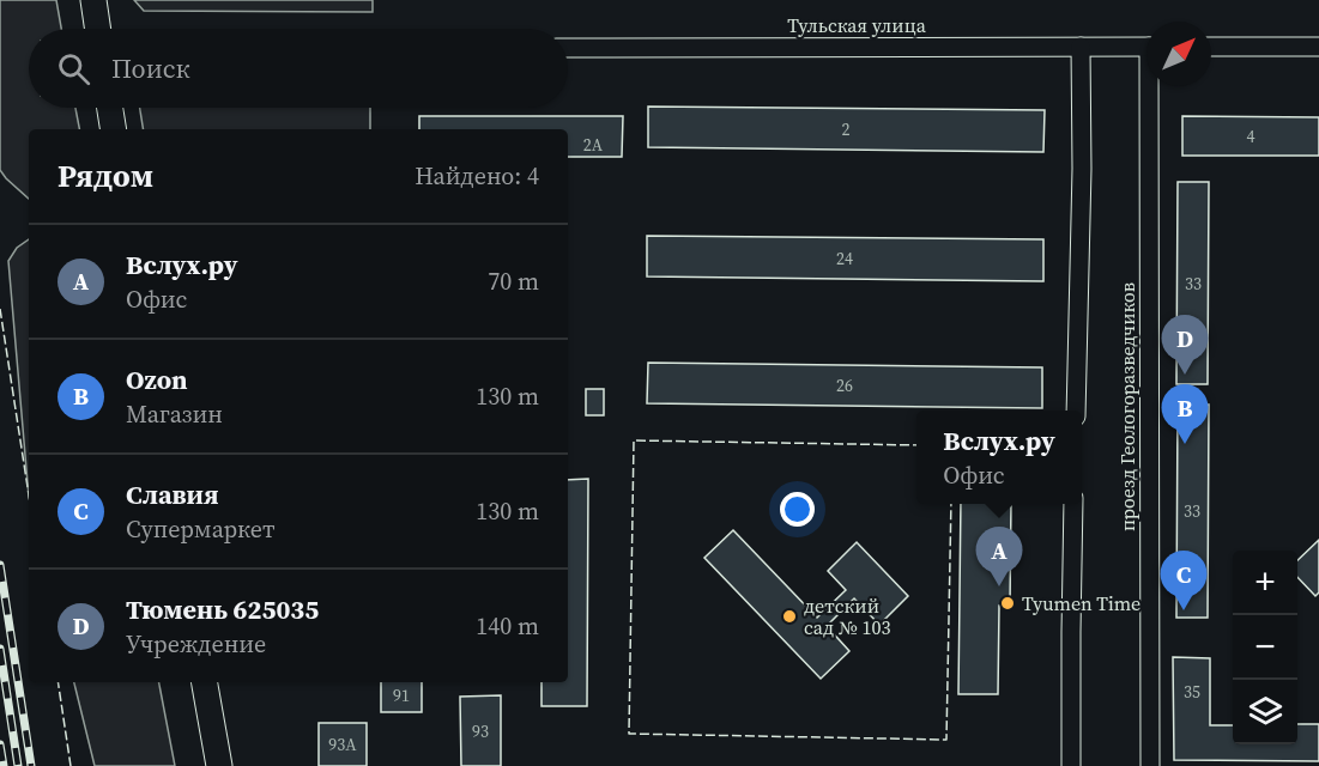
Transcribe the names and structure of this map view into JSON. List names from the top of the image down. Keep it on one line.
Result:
{"streets":{"street":["Тульская улица","проезд Геологоразведчиков"]},"places":["Tyumen Time","детский сад № 103"],"house_numbers":["2","4","2А","24","33","26","33","35","91","93","93А"],"north":"top right","page":{"search":"Поиск","heading":["Рядом","Найдено: 4"],"list":[{"mark":"A","name":"Вслух.ру","note":"Офис","value":"70 m"},{"mark":"B","name":"Ozon","note":"Магазин","value":"130 m"},{"mark":"C","name":"Славия","note":"Супермаркет","value":"130 m"},{"mark":"D","name":"Тюмень 625035","note":"Учреждение","value":"140 m"}],"pins":["D","B","A","C"],"popup":["Вслух.ру","Офис"],"map_buttons":["+","−"]}}
